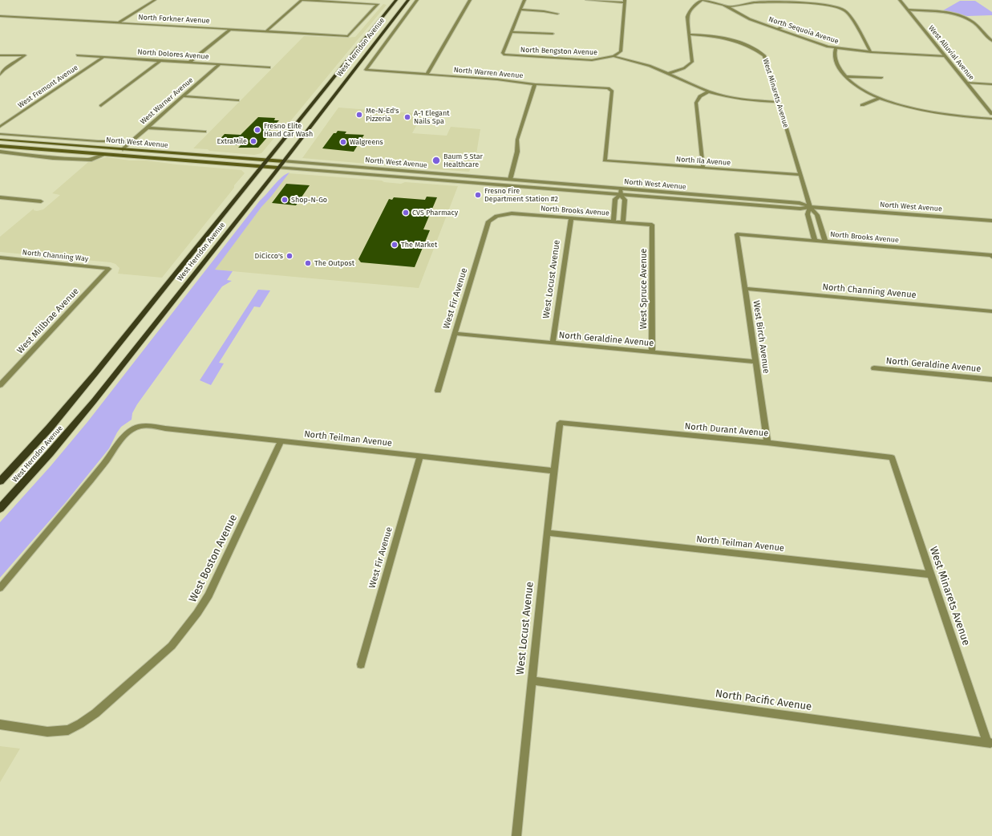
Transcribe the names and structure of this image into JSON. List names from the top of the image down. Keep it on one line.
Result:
{"streets":{"main road":["West Herndon Avenue","North West Avenue"],"street":["North Forkner Avenue","North Sequoia Avenue","North Bengston Avenue","West Alluvial Avenue","North Dolores Avenue","North Warren Avenue","West Fremont Avenue","West Minarets Avenue","West Warner Avenue","North Ila Avenue","North Brooks Avenue","North Channing Way","West Locust Avenue","West Spruce Avenue","North Channing Avenue","West Fir Avenue","West Millbrae Avenue","West Birch Avenue","North Geraldine Avenue","North Durant Avenue","North Teilman Avenue","West Boston Avenue","North Pacific Avenue"]},"crossings":[["North Sequoia Avenue","West Alluvial Avenue"],["West Herndon Avenue","North West Avenue"],["North Dolores Avenue","West Fremont Avenue"],["North Dolores Avenue","West Warner Avenue"],["North Warren Avenue","North Ila Avenue"],["West Minarets Avenue","North West Avenue"],["West Minarets Avenue","North Ila Avenue"],["West Minarets Avenue","North Brooks Avenue"],["West Minarets Avenue","North Durant Avenue"],["West Minarets Avenue","North Teilman Avenue"],["West Minarets Avenue","North Pacific Avenue"],["West Warner Avenue","North West Avenue"],["North Brooks Avenue","West Locust Avenue"],["North Brooks Avenue","West Spruce Avenue"],["North Brooks Avenue","West Fir Avenue"],["North Brooks Avenue","West Birch Avenue"],["North Channing Way","West Millbrae Avenue"],["West Locust Avenue","North Geraldine Avenue"],["West Locust Avenue","North Durant Avenue"],["West Locust Avenue","North Teilman Avenue"],["West Locust Avenue","North Pacific Avenue"],["West Spruce Avenue","North Geraldine Avenue"],["North Channing Avenue","West Birch Avenue"],["West Fir Avenue","North Geraldine Avenue"],["West Fir Avenue","North Teilman Avenue"],["West Birch Avenue","North Geraldine Avenue"],["West Birch Avenue","North Durant Avenue"],["North Teilman Avenue","West Boston Avenue"]],"places":["Me-N-Ed's Pizzeria","A-1 Elegant Nails Spa","Fresno Elite Hand Car Wash","ExtraMile","Walgreens","Baum 5 Star Healthcare","Fresno Fire Department Station #2","Shop-N-Go","CVS Pharmacy","The Market","DiCicco's","The Outpost"]}
